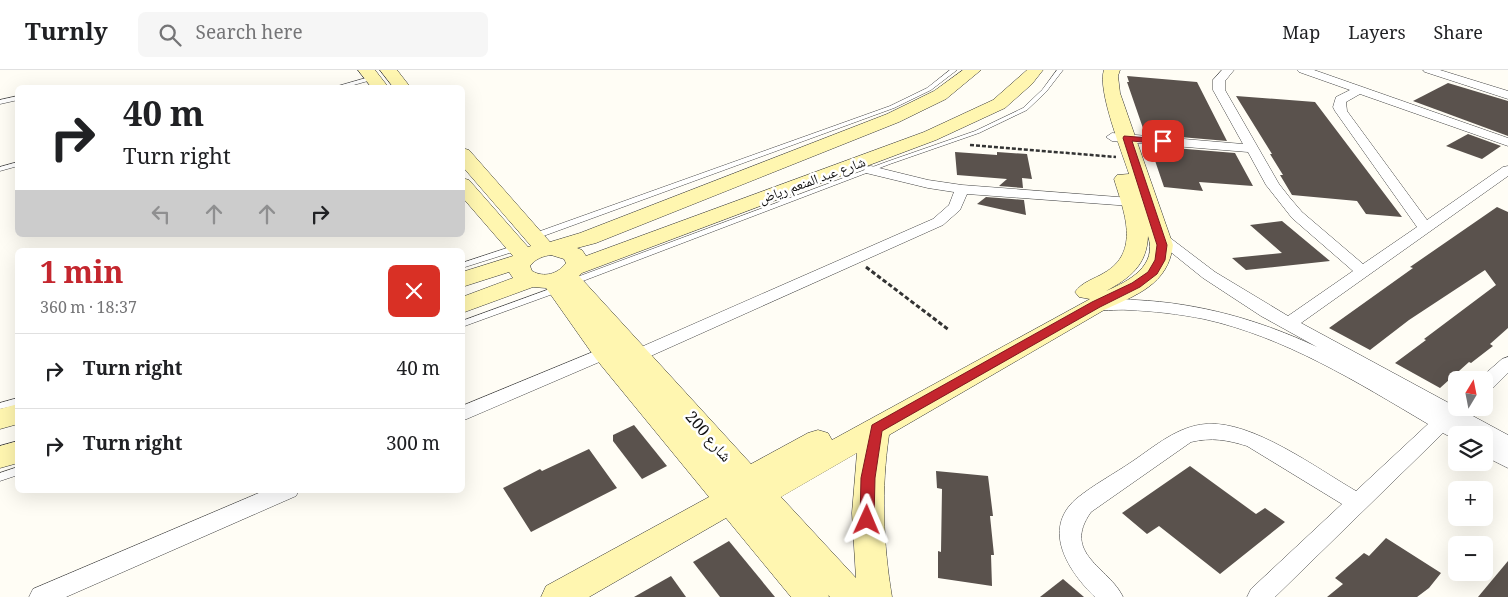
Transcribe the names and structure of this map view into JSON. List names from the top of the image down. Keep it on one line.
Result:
{"streets":{"street":["شارع عبد المنعم رياض","شارع 200"]},"crossings":[["شارع عبد المنعم رياض","شارع 200"]],"north":"top","page":{"header":"Turnly","search":"Search here","nav":["Map","Layers","Share"],"turn":["40 m","Turn right"],"heading":["1 min","360 m · 18:37"],"list":[{"name":"Turn right","value":"40 m"},{"name":"Turn right","value":"300 m"}],"map_buttons":["+","−"]}}
